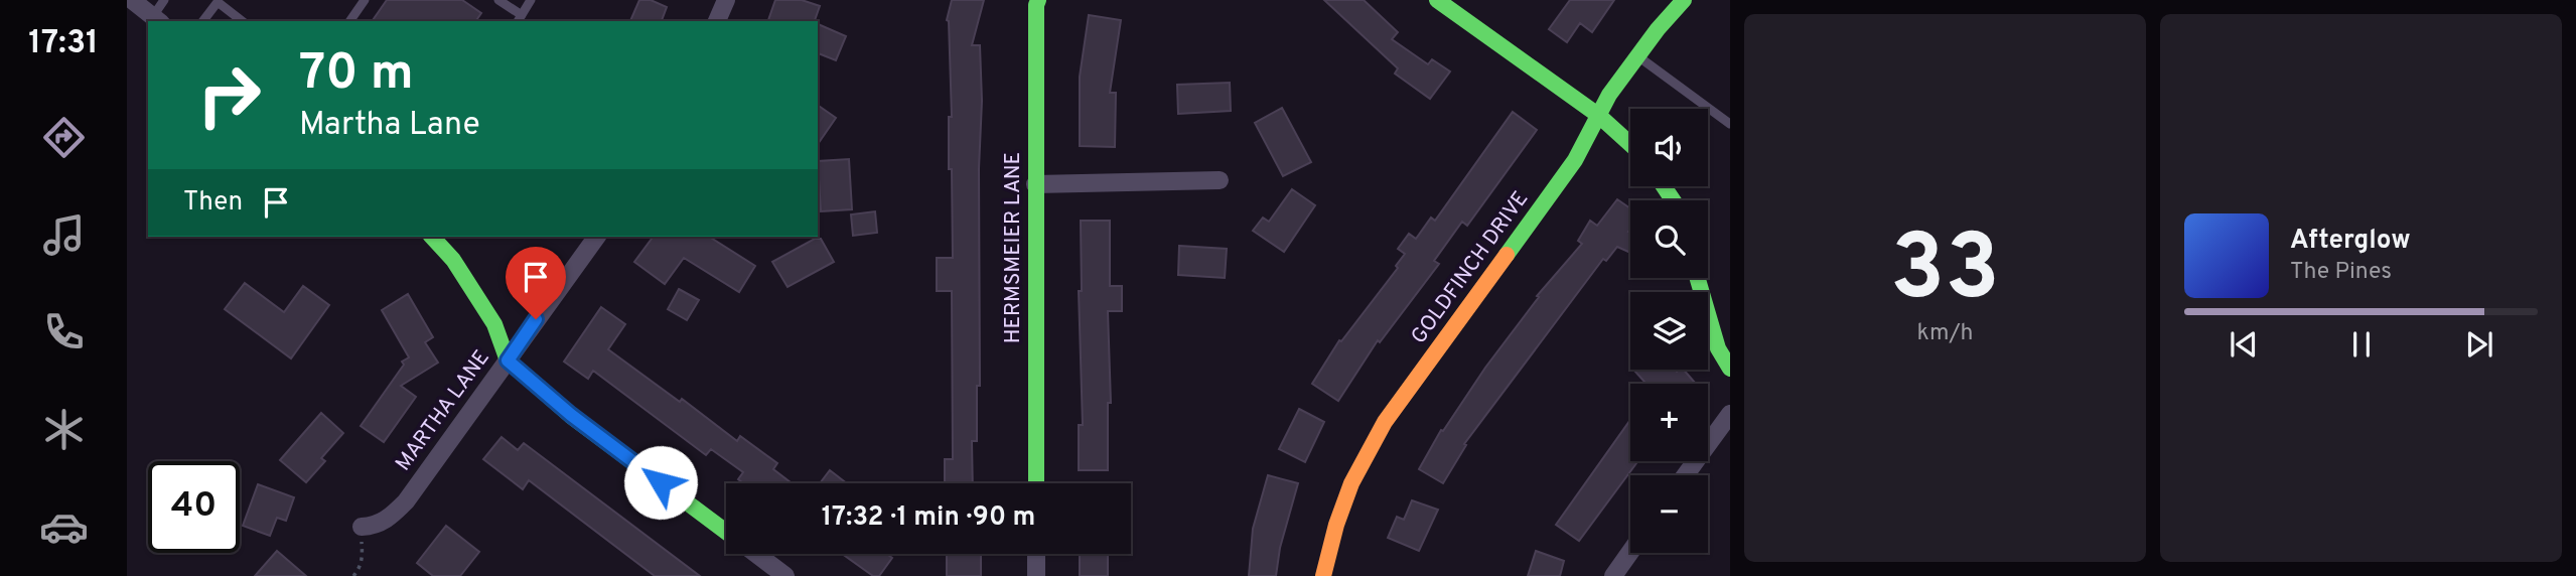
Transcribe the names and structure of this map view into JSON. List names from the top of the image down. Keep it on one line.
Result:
{"streets":{"street":["HERMSMEIER LANE","GOLDFINCH DRIVE","MARTHA LANE"]},"page":{"tabs":"17:31","tile":["33","km/h"],"turn":["70 m","Martha Lane"],"map_buttons":["+","−"],"then":"Then","song":["Afterglow","The Pines"],"limit":"40","trip":"17:32 · 1 min · 90 m"}}
